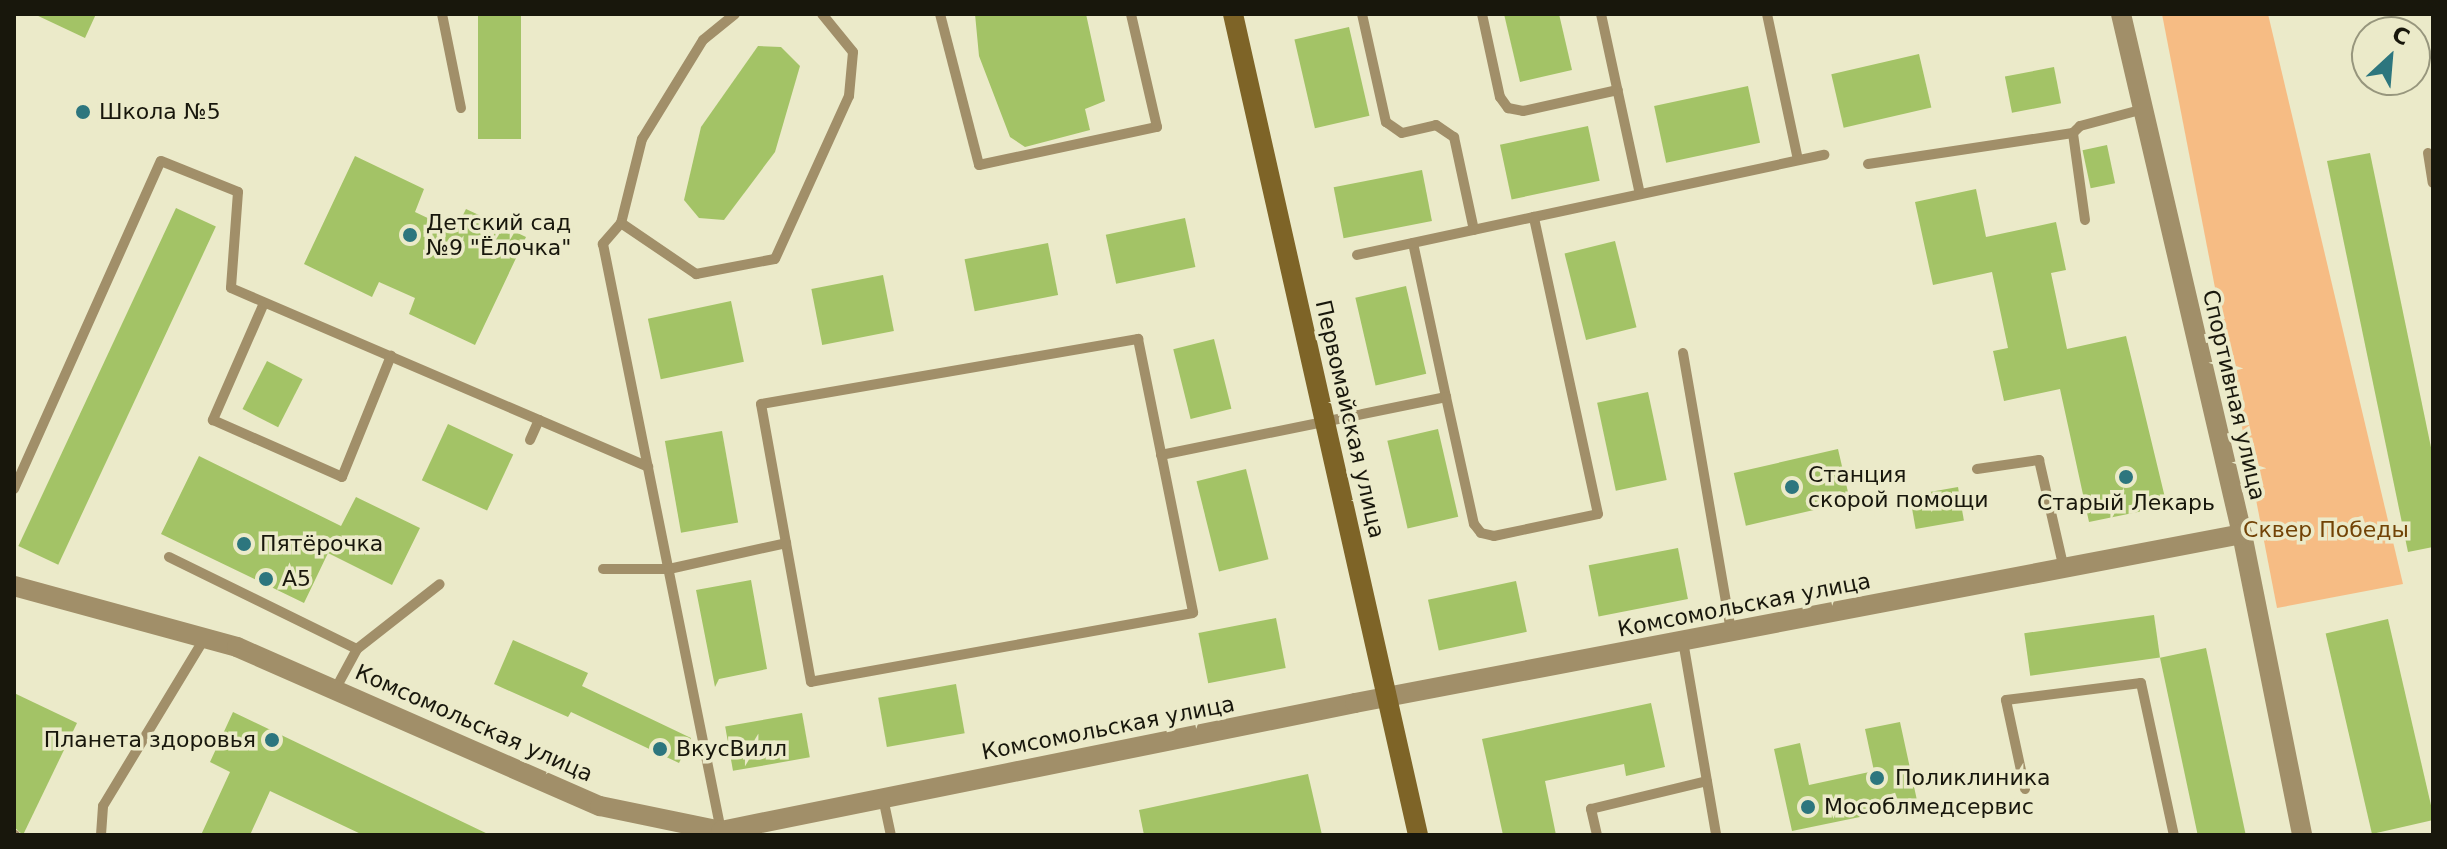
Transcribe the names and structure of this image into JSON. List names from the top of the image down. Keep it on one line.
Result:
{"streets":{"street":["Спортивная улица","Первомайская улица","Комсомольская улица"]},"crossings":[["Спортивная улица","Комсомольская улица"],["Первомайская улица","Комсомольская улица"]],"parks":["Сквер Победы"],"places":["Школа №5","Детский сад №9 \"Ёлочка\"","Старый Лекарь","Станция скорой помощи","Пятёрочка","А5","Планета здоровья","ВкусВилл","Поликлиника","Мособлмедсервис"],"north":"top right"}
